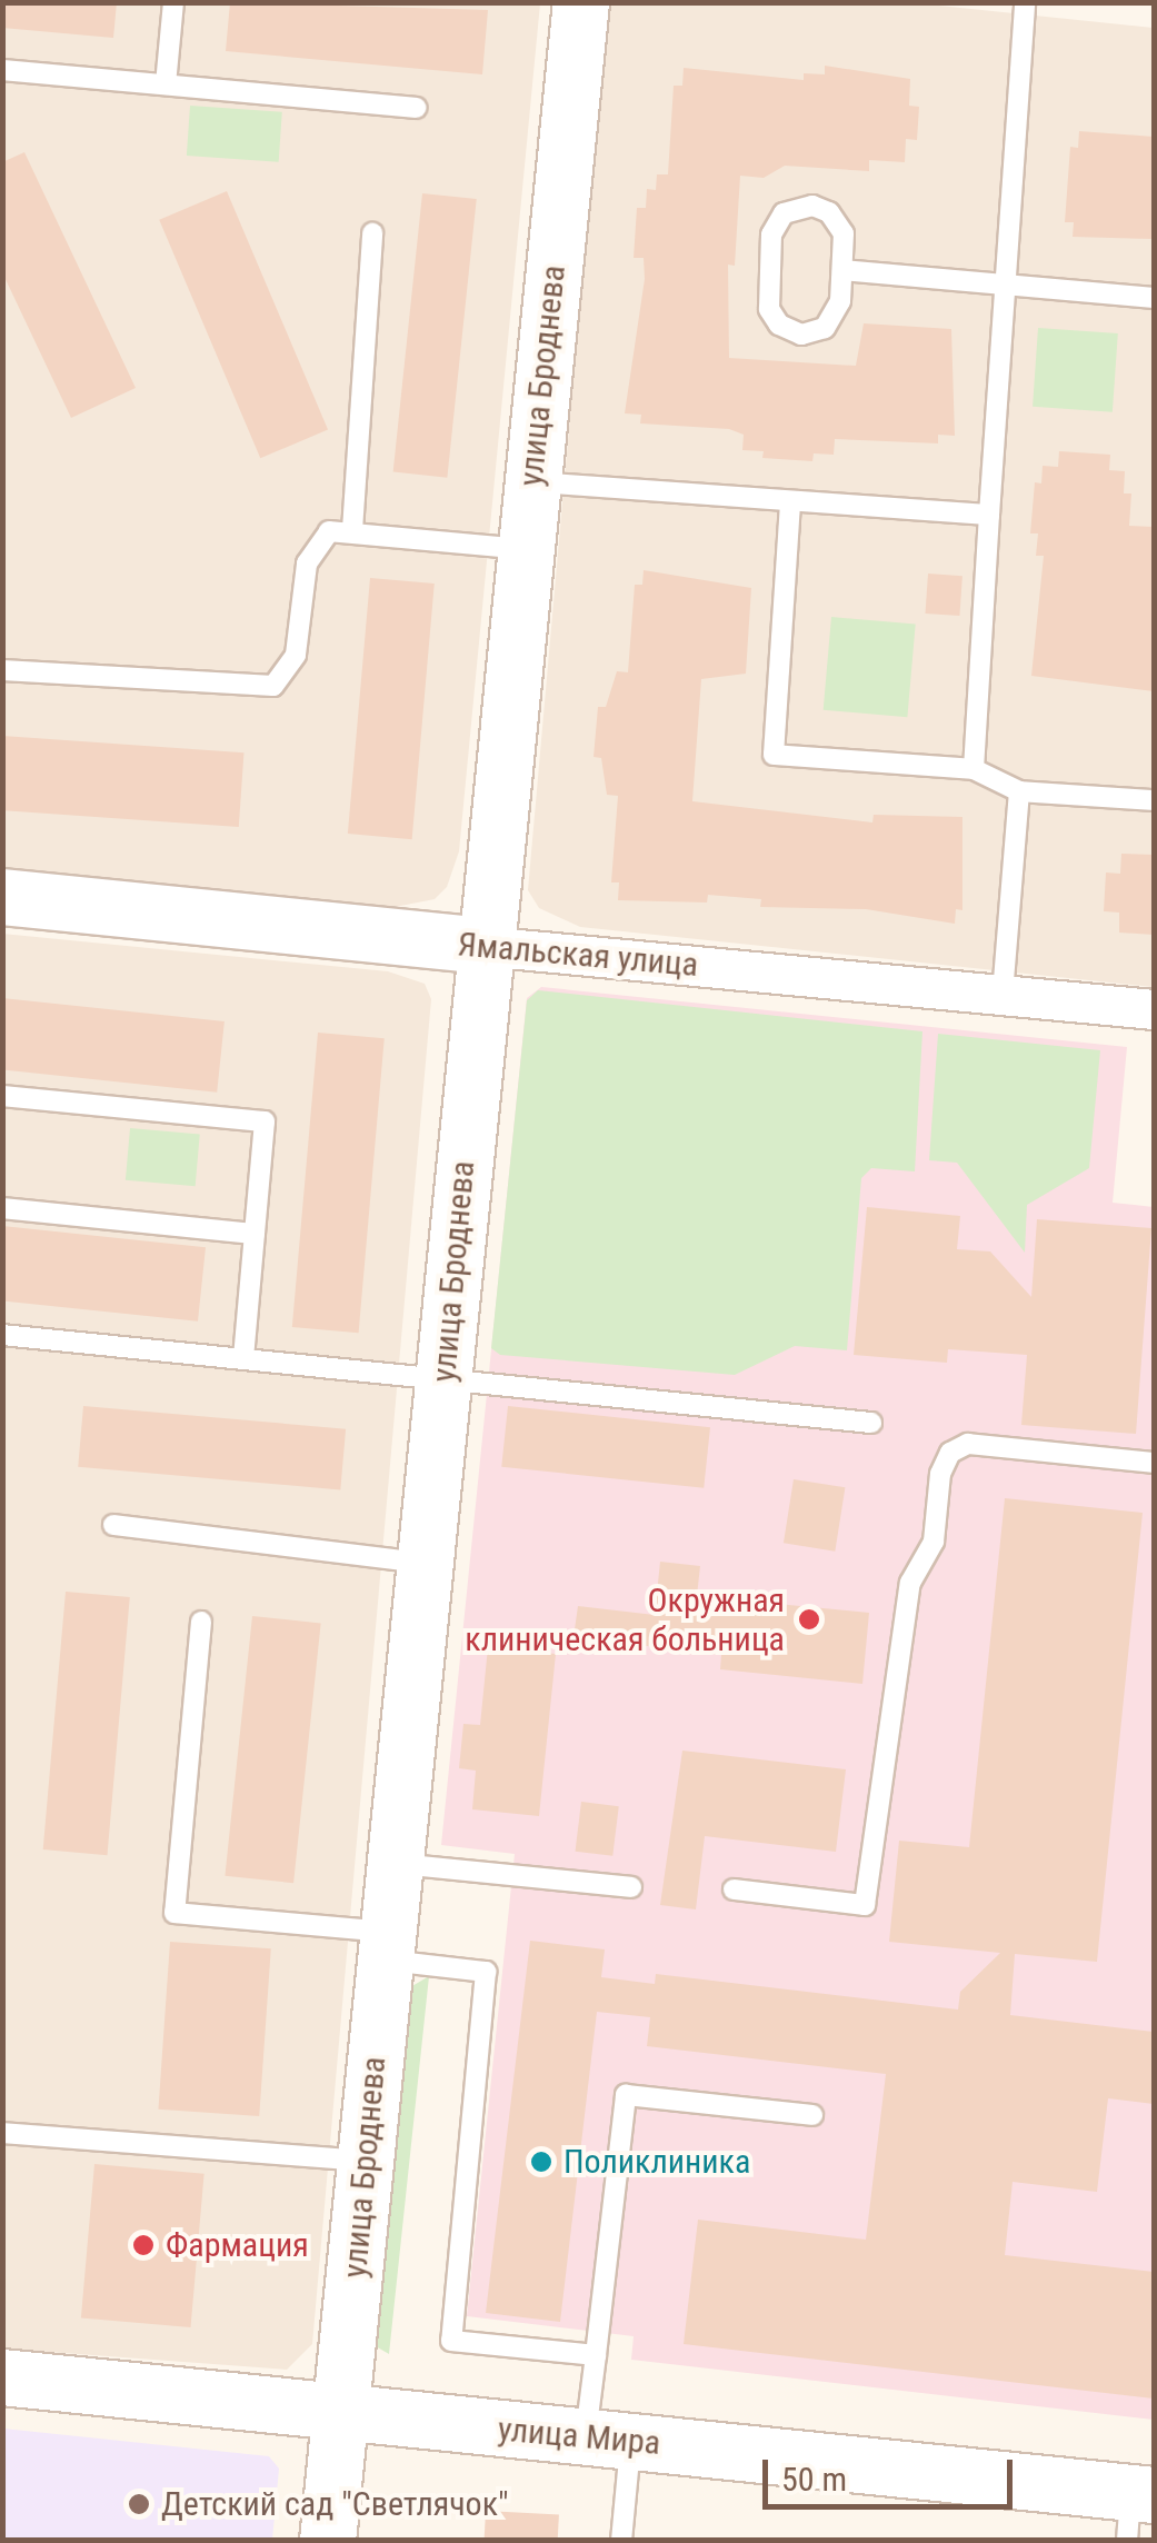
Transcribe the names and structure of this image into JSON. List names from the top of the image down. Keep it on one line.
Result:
{"streets":{"main road":["улица Броднева","Ямальская улица","улица Мира"]},"crossings":[["улица Броднева","Ямальская улица"],["улица Броднева","улица Мира"]],"places":["Окружная клиническая больница","Поликлиника","Фармация","Детский сад \"Светлячок\""],"scale_bar":"50 m"}
